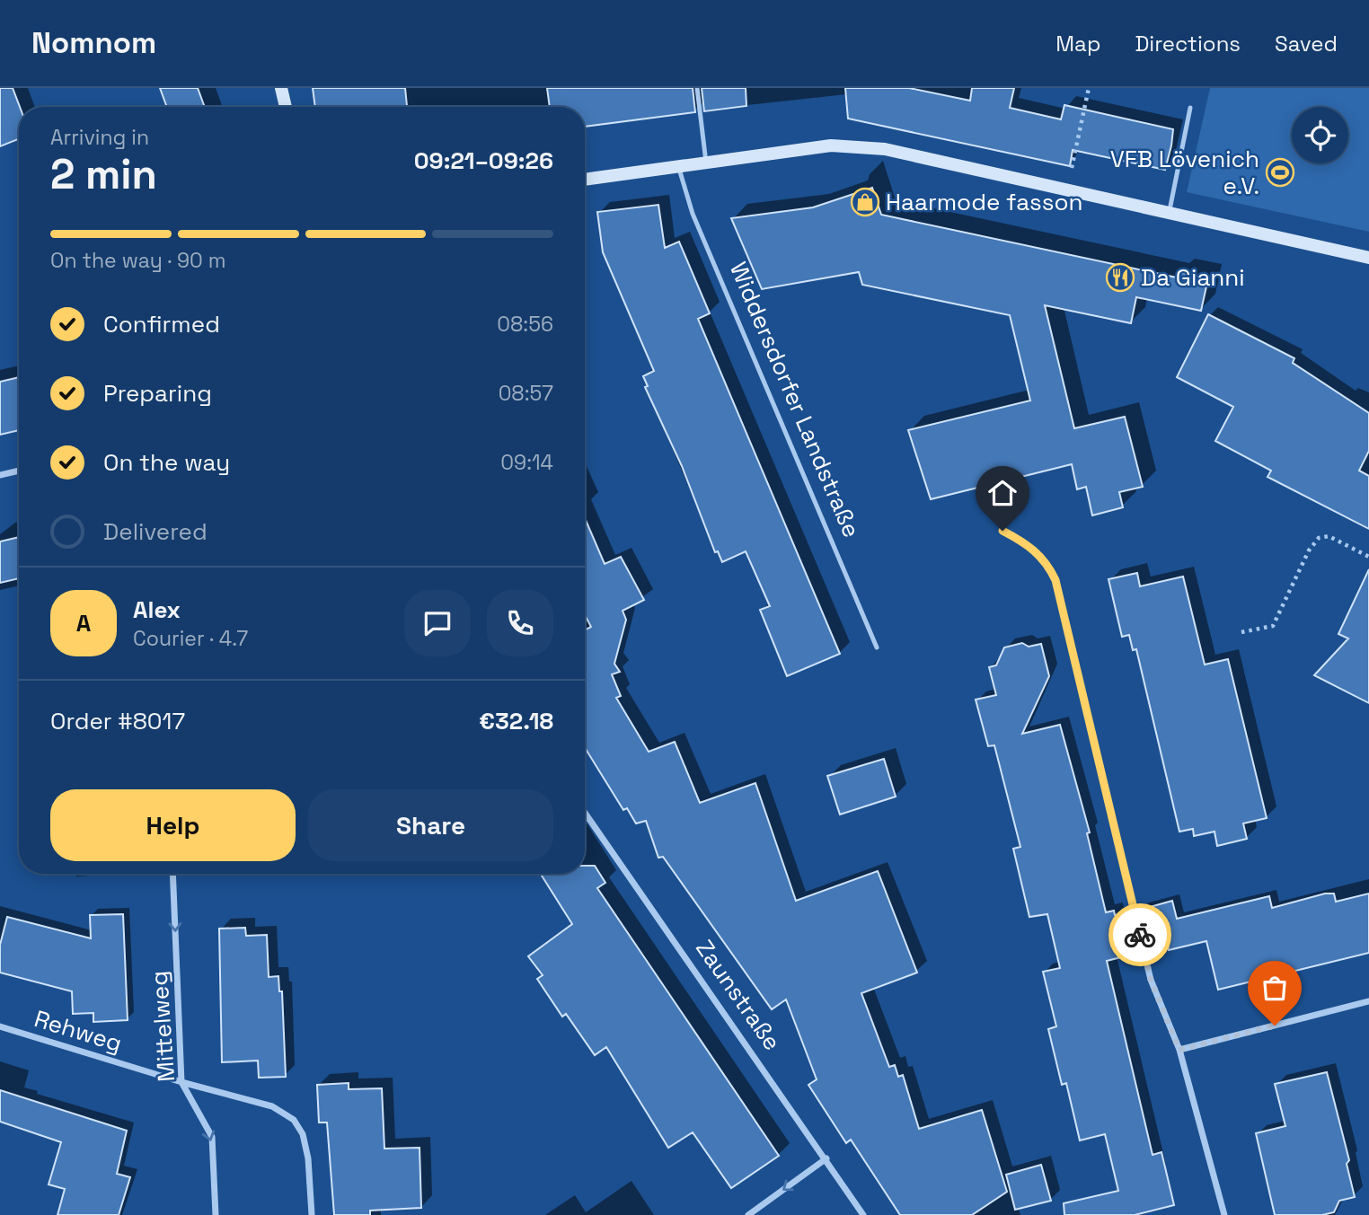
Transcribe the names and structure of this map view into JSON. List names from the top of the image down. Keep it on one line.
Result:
{"streets":{"street":["Zaunstraße","Mittelweg","Rehweg"],"lane":["Widdersdorfer Landstraße"]},"crossings":[["Mittelweg","Rehweg"]],"one_way":["Mittelweg"],"places":{"sports":["VFB Lövenich e.V."],"shop":["Haarmode fasson"],"restaurant":["Da Gianni"]},"page":{"header":"Nomnom","nav":["Map","Directions","Saved"],"heading":["2 min","Arriving in","09:21–09:26"],"panel":["Alex","Courier · 4.7","Order #8017","€32.18"],"bar":"On the way · 90 m","list":[["Confirmed","08:56"],["Preparing","08:57"],["On the way","09:14"],"Delivered"],"round":"A","buttons":["Help","Share"]}}
